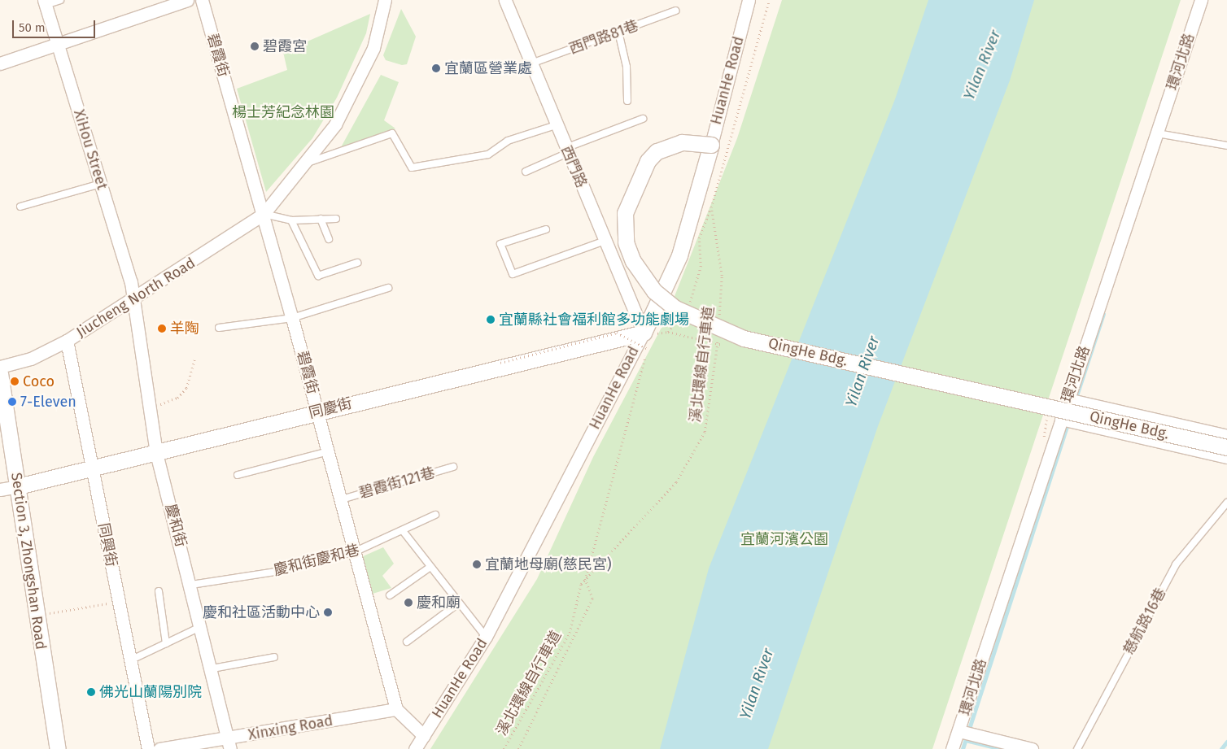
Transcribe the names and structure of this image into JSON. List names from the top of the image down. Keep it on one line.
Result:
{"streets":{"street":["碧霞街","環河北路","HuanHe Road","XiHou Street","西門路","Jiucheng North Road","QingHe Bdg.","同慶街","慶和街","同興街","Section 3, Zhongshan Road","Xinxing Road"],"lane":["西門路81巷","碧霞街121巷","慶和街慶和巷","慈航路16巷"],"path":["溪北環線自行車道"]},"crossings":[["西門路81巷","西門路"],["碧霞街","HuanHe Road"],["碧霞街","Jiucheng North Road"],["碧霞街","同慶街"],["碧霞街","碧霞街121巷"],["碧霞街","慶和街慶和巷"],["碧霞街","Xinxing Road"],["HuanHe Road","西門路"],["HuanHe Road","QingHe Bdg."],["HuanHe Road","同慶街"],["XiHou Street","Jiucheng North Road"],["XiHou Street","慶和街"],["西門路","同慶街"],["Jiucheng North Road","慶和街"],["Jiucheng North Road","同興街"],["同慶街","慶和街"],["同慶街","同興街"],["同慶街","Section 3, Zhongshan Road"],["慶和街","慶和街慶和巷"],["慶和街","Xinxing Road"]],"water":["Yilan River"],"parks":["楊士芳紀念林園","宜蘭河濱公園"],"places":["碧霞宮","宜蘭區營業處","宜蘭縣社會福利館多功能劇場","羊陶","Coco","7-Eleven","宜蘭地母廟(慈民宮)","慶和廟","慶和社區活動中心","佛光山蘭陽別院"],"scale_bar":"50 m"}
